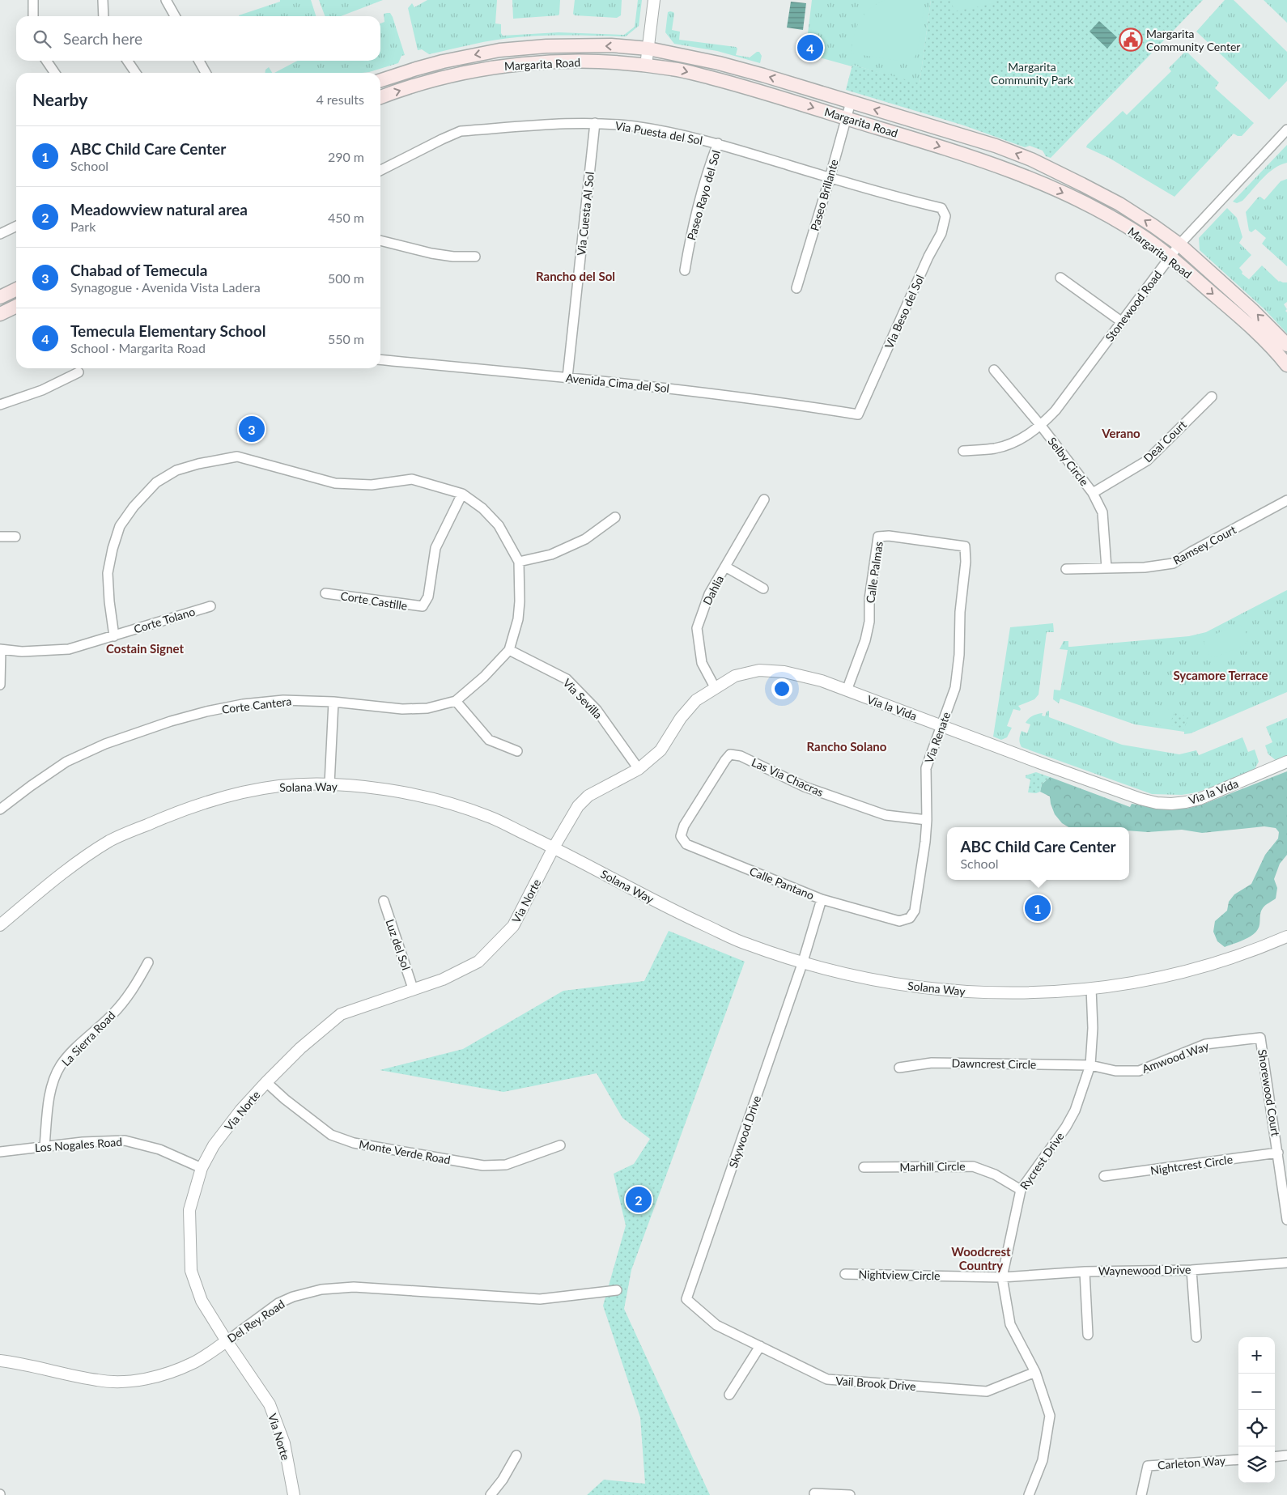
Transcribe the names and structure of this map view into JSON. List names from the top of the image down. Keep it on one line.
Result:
{"streets":{"main road":["Margarita Road"],"street":["Via Puesta del Sol","Paseo Rayo del Sol","Paseo Brillante","Via Cuesta Al Sol","Stonewood Road","Via Beso del Sol","Avenida Cima del Sol","Deal Court","Selby Circle","Ramsey Court","Calle Palmas","Dahlia","Corte Castille","Corte Tolano","Via Sevilla","Corte Cantera","Via la Vida","Via Renate","Las Via Chacras","Solana Way","Calle Pantano","Via Norte","Luz del Sol","La Sierra Road","Amwood Way","Dawncrest Circle","Shorewood Court","Skywood Drive","Los Nogales Road","Monte Verde Road","Rycrest Drive","Nightcrest Circle","Marhill Circle","Waynewood Drive","Nightview Circle","Del Rey Road","Vail Brook Drive","Carleton Way"]},"crossings":[["Margarita Road","Paseo Brillante"],["Margarita Road","Stonewood Road"],["Via Puesta del Sol","Paseo Rayo del Sol"],["Via Puesta del Sol","Paseo Brillante"],["Via Puesta del Sol","Via Cuesta Al Sol"],["Via Puesta del Sol","Via Beso del Sol"],["Via Cuesta Al Sol","Avenida Cima del Sol"],["Stonewood Road","Selby Circle"],["Via Beso del Sol","Avenida Cima del Sol"],["Deal Court","Selby Circle"],["Selby Circle","Ramsey Court"],["Calle Palmas","Via la Vida"],["Calle Palmas","Via Renate"],["Dahlia","Via la Vida"],["Via Sevilla","Corte Cantera"],["Via Sevilla","Via la Vida"],["Via la Vida","Via Renate"],["Via la Vida","Solana Way"],["Via la Vida","Via Norte"],["Via Renate","Las Via Chacras"],["Via Renate","Calle Pantano"],["Las Via Chacras","Calle Pantano"],["Solana Way","Via Norte"],["Solana Way","Skywood Drive"],["Solana Way","Rycrest Drive"],["Calle Pantano","Skywood Drive"],["Via Norte","Luz del Sol"],["Via Norte","Los Nogales Road"],["Via Norte","Monte Verde Road"],["Via Norte","Del Rey Road"],["La Sierra Road","Los Nogales Road"],["Amwood Way","Dawncrest Circle"],["Amwood Way","Shorewood Court"],["Amwood Way","Rycrest Drive"],["Dawncrest Circle","Rycrest Drive"],["Shorewood Court","Nightcrest Circle"],["Skywood Drive","Vail Brook Drive"],["Rycrest Drive","Marhill Circle"],["Rycrest Drive","Waynewood Drive"],["Rycrest Drive","Nightview Circle"],["Rycrest Drive","Vail Brook Drive"],["Waynewood Drive","Nightview Circle"]],"districts":["Rancho del Sol","Verano","Costain Signet","Sycamore Terrace","Rancho Solano","Woodcrest Country"],"parks":["Margarita Community Park"],"places":{"public building":["Margarita Community Center"]},"page":{"search":"Search here","pins":["4","3","1","2"],"heading":["Nearby","4 results"],"list":[{"mark":"1","name":"ABC Child Care Center","note":"School","value":"290 m"},{"mark":"2","name":"Meadowview natural area","note":"Park","value":"450 m"},{"mark":"3","name":"Chabad of Temecula","note":"Synagogue · Avenida Vista Ladera","value":"500 m"},{"mark":"4","name":"Temecula Elementary School","note":"School · Margarita Road","value":"550 m"}],"popup":["ABC Child Care Center","School"],"map_buttons":["+","−"]}}
